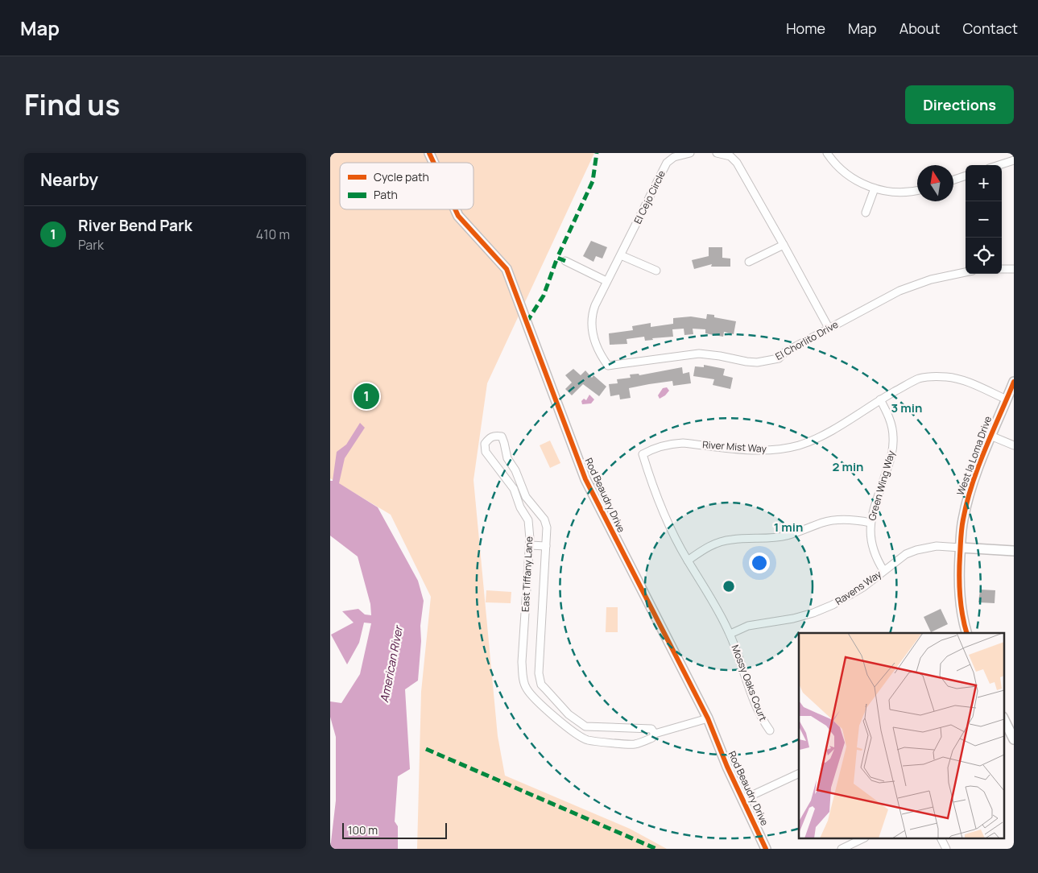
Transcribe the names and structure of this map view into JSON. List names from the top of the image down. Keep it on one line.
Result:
{"streets":{"street":["El Cejo Circle","El Chorlito Drive","River Mist Way","West la Loma Drive","Green Wing Way","Rod Beaudry Drive","East Tiffany Lane","Ravens Way","Mossy Oaks Court"]},"crossings":[["El Cejo Circle","El Chorlito Drive"],["River Mist Way","West la Loma Drive"],["River Mist Way","Green Wing Way"],["River Mist Way","Ravens Way"],["River Mist Way","Mossy Oaks Court"],["West la Loma Drive","Ravens Way"],["Green Wing Way","Ravens Way"],["Rod Beaudry Drive","East Tiffany Lane"],["Ravens Way","Mossy Oaks Court"]],"water":["American River"],"legend":["Cycle path","Path"],"scale_bar":"100 m","north":"top","page":{"header":"Map","nav":["Home","Map","About","Contact"],"title":"Find us","buttons":"Directions","heading":"Nearby","map_buttons":["+","−"],"list":[{"mark":"1","name":"River Bend Park","note":"Park","value":"410 m"}],"pins":"1","scale":"100 m"},"rings":["3 min","2 min","1 min"]}
